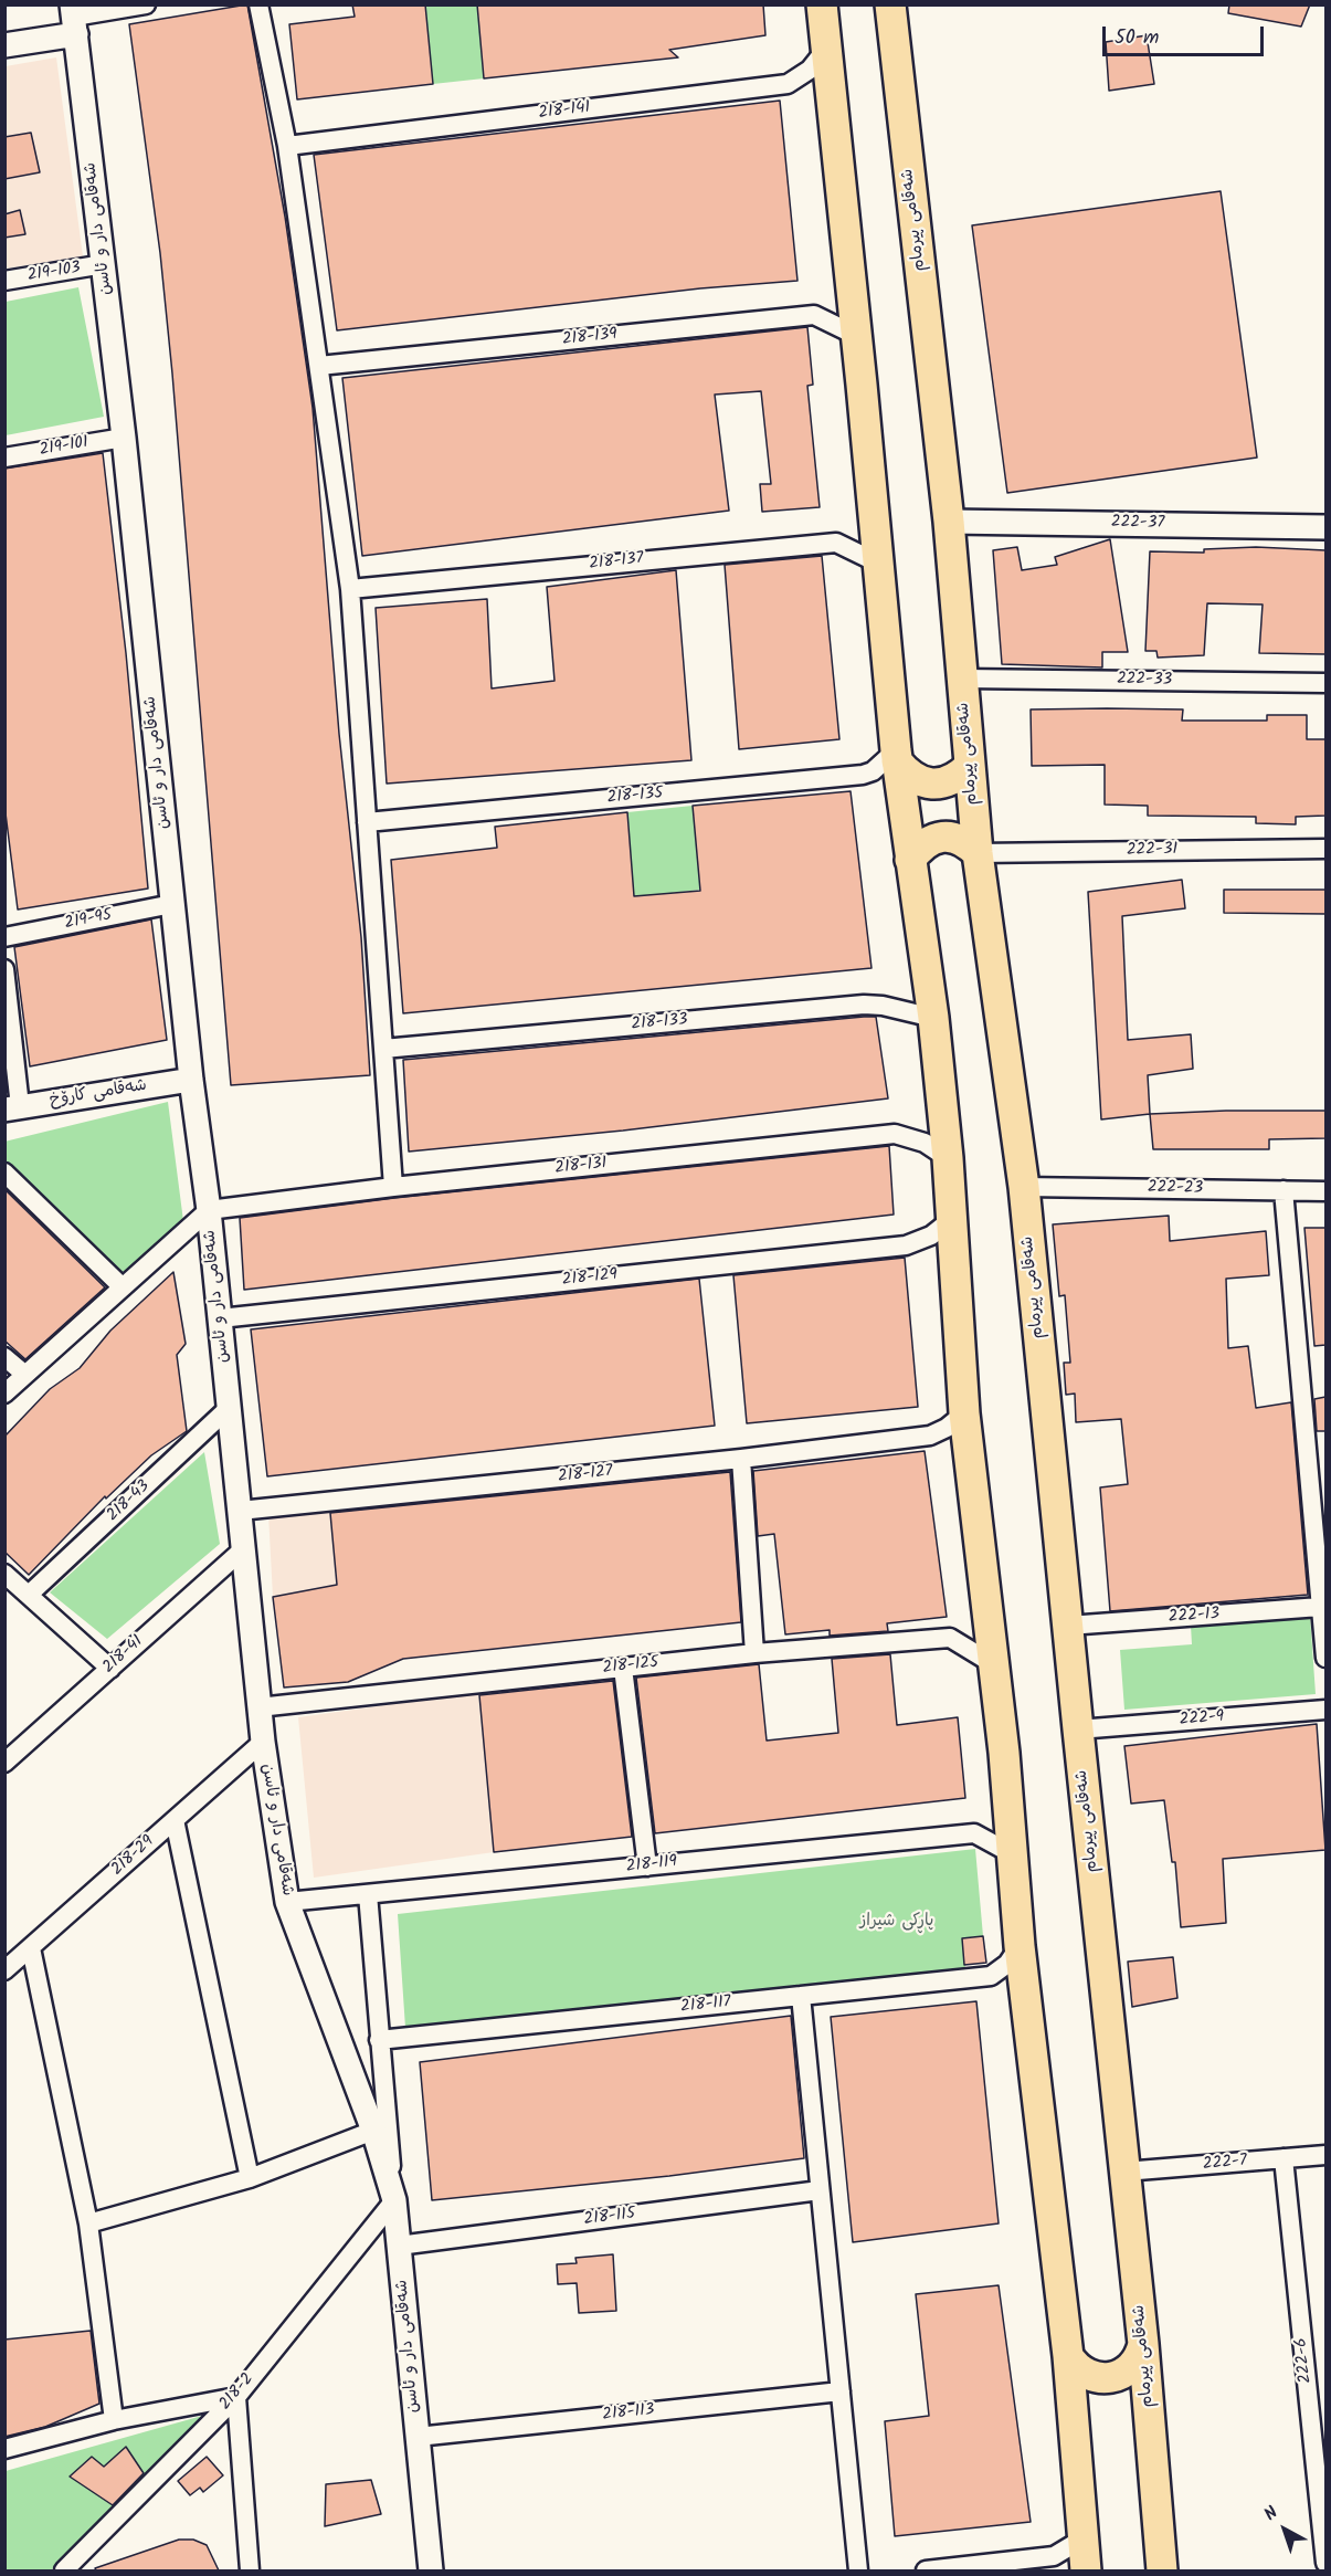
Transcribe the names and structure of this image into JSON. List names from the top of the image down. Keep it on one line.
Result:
{"streets":{"highway":["شەقامی پیرمام"],"street":["218-141","شەقامی دار و ئاسن","219-103","218-139","219-101","222-37","218-137","222-33","218-135","222-31","219-95","218-133","شەقامی کارۆخ","218-131","222-23","218-129","218-127","218-43","222-13","218-41","218-125","222-9","218-29","218-119","218-117","222-7","218-115","222-6","218-2","218-113"]},"crossings":[["شەقامی پیرمام","222-37"],["شەقامی پیرمام","222-33"],["شەقامی پیرمام","222-31"],["شەقامی پیرمام","222-23"],["شەقامی پیرمام","222-13"],["شەقامی پیرمام","222-9"],["شەقامی پیرمام","222-7"],["شەقامی دار و ئاسن","219-103"],["شەقامی دار و ئاسن","219-101"],["شەقامی دار و ئاسن","219-95"],["شەقامی دار و ئاسن","شەقامی کارۆخ"],["شەقامی دار و ئاسن","218-131"],["شەقامی دار و ئاسن","218-129"],["شەقامی دار و ئاسن","218-127"],["شەقامی دار و ئاسن","218-43"],["شەقامی دار و ئاسن","218-41"],["شەقامی دار و ئاسن","218-125"],["شەقامی دار و ئاسن","218-29"],["شەقامی دار و ئاسن","218-119"],["شەقامی دار و ئاسن","218-115"],["شەقامی دار و ئاسن","218-2"],["شەقامی دار و ئاسن","218-113"],["222-7","222-6"]],"parks":["پاڕکی شیراز"],"scale_bar":"50 m","north":"top left"}
